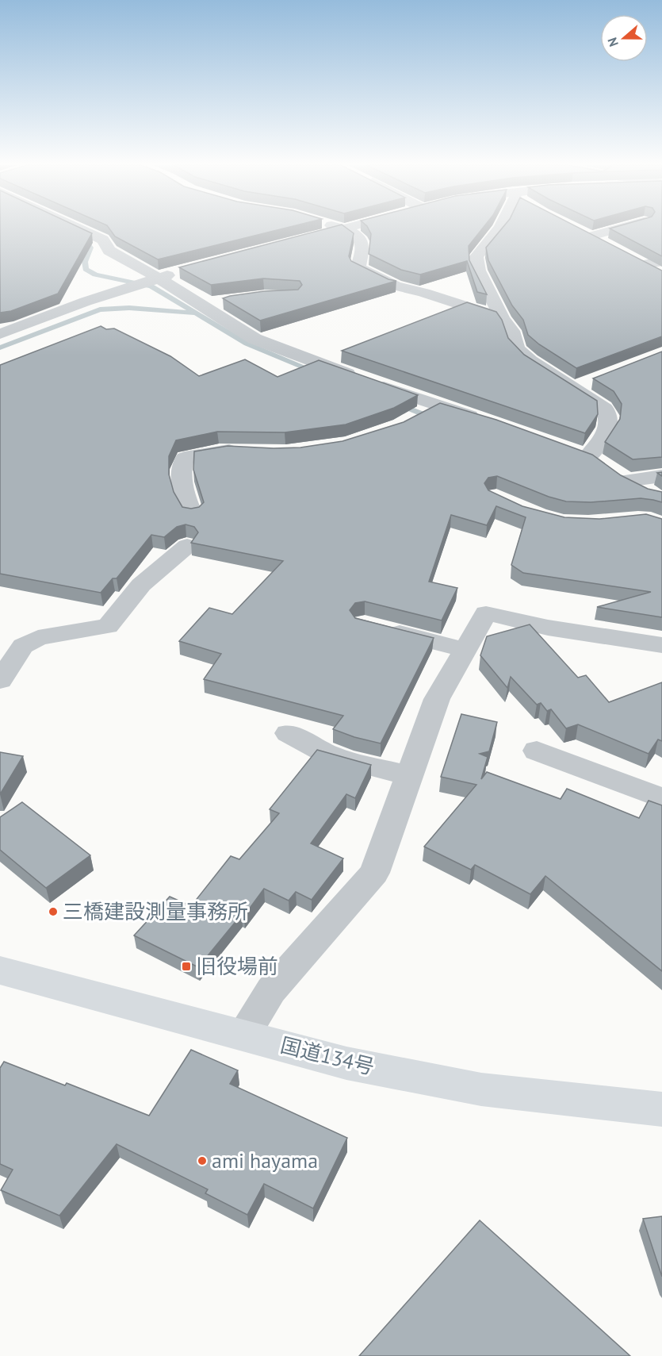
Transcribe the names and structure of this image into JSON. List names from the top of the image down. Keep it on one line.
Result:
{"streets":{"highway":["国道134号"]},"places":{"other":["三橋建設測量事務所","ami hayama"],"transit":["旧役場前"]},"north":"left"}
